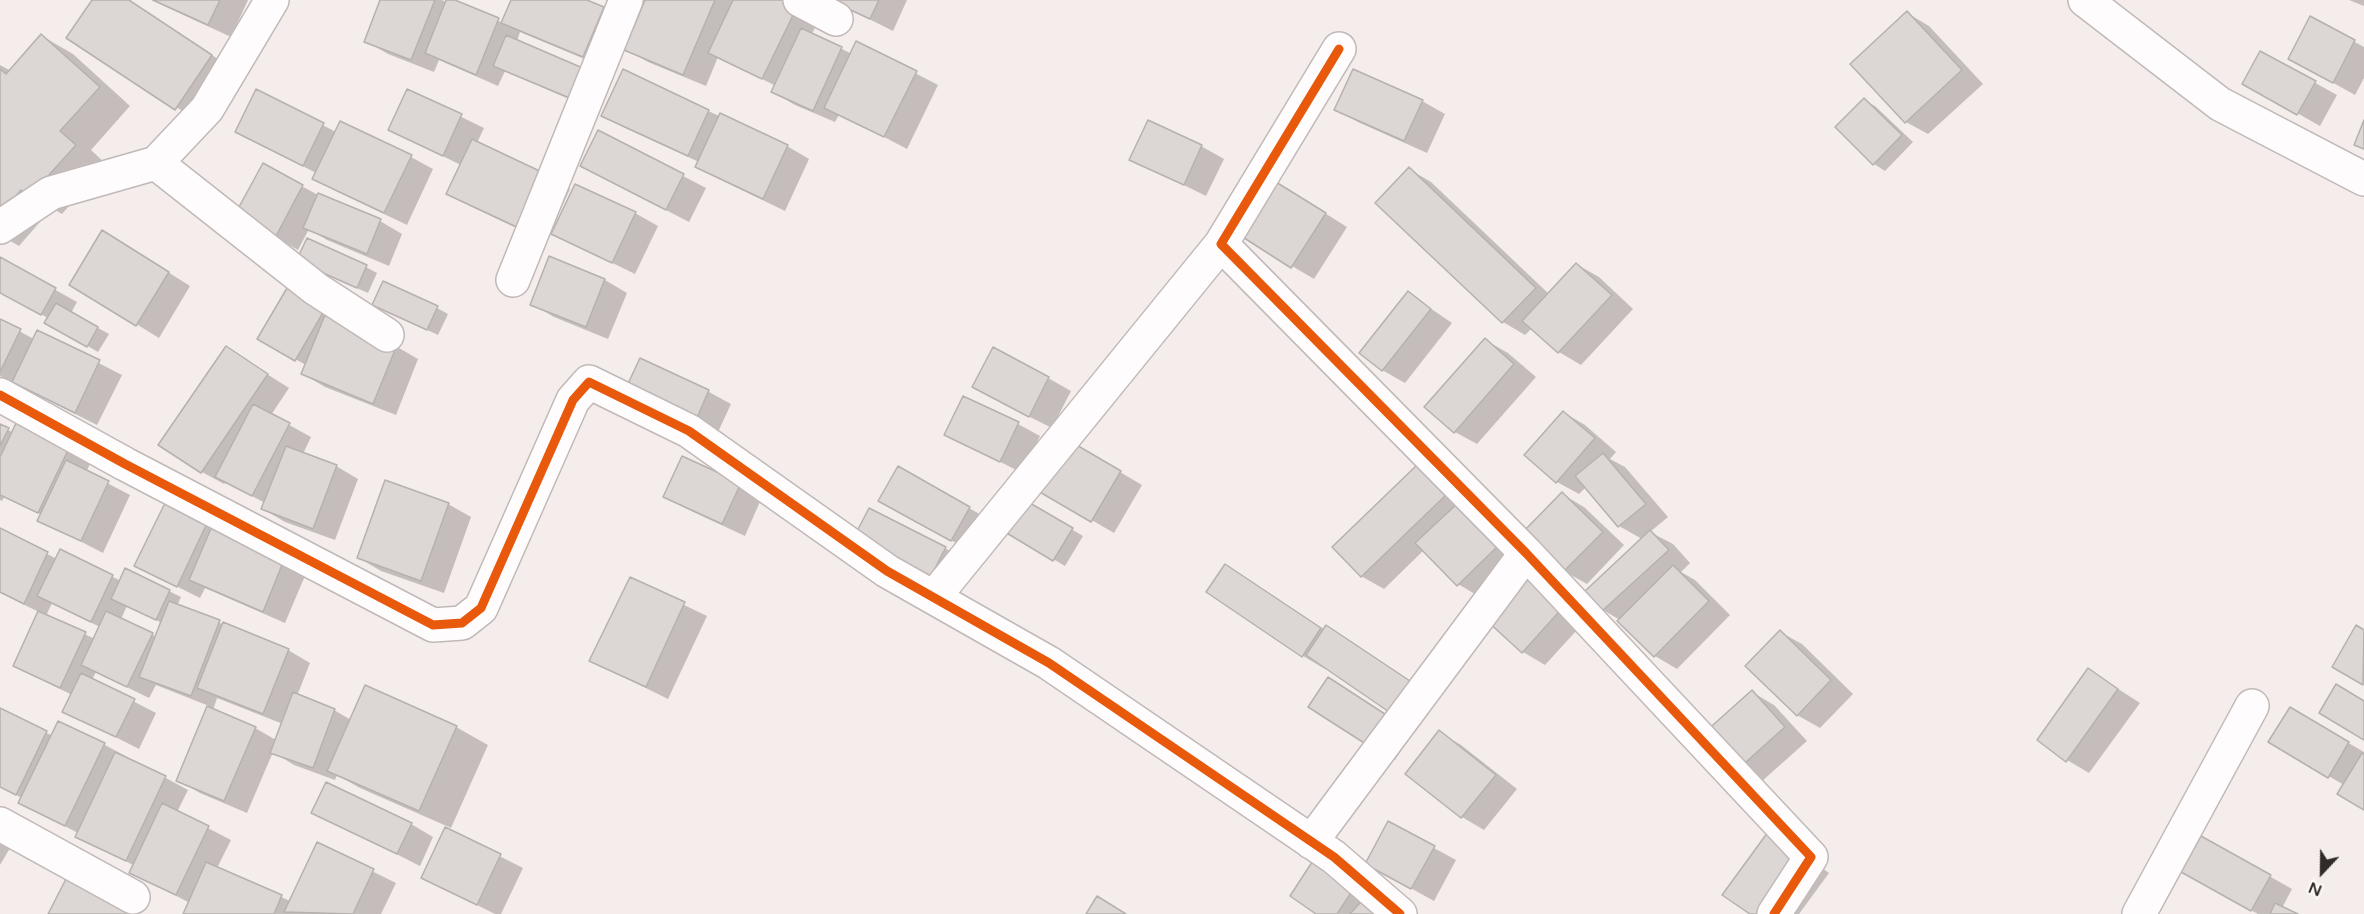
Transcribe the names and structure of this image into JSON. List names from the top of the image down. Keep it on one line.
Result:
{"north":"bottom"}
